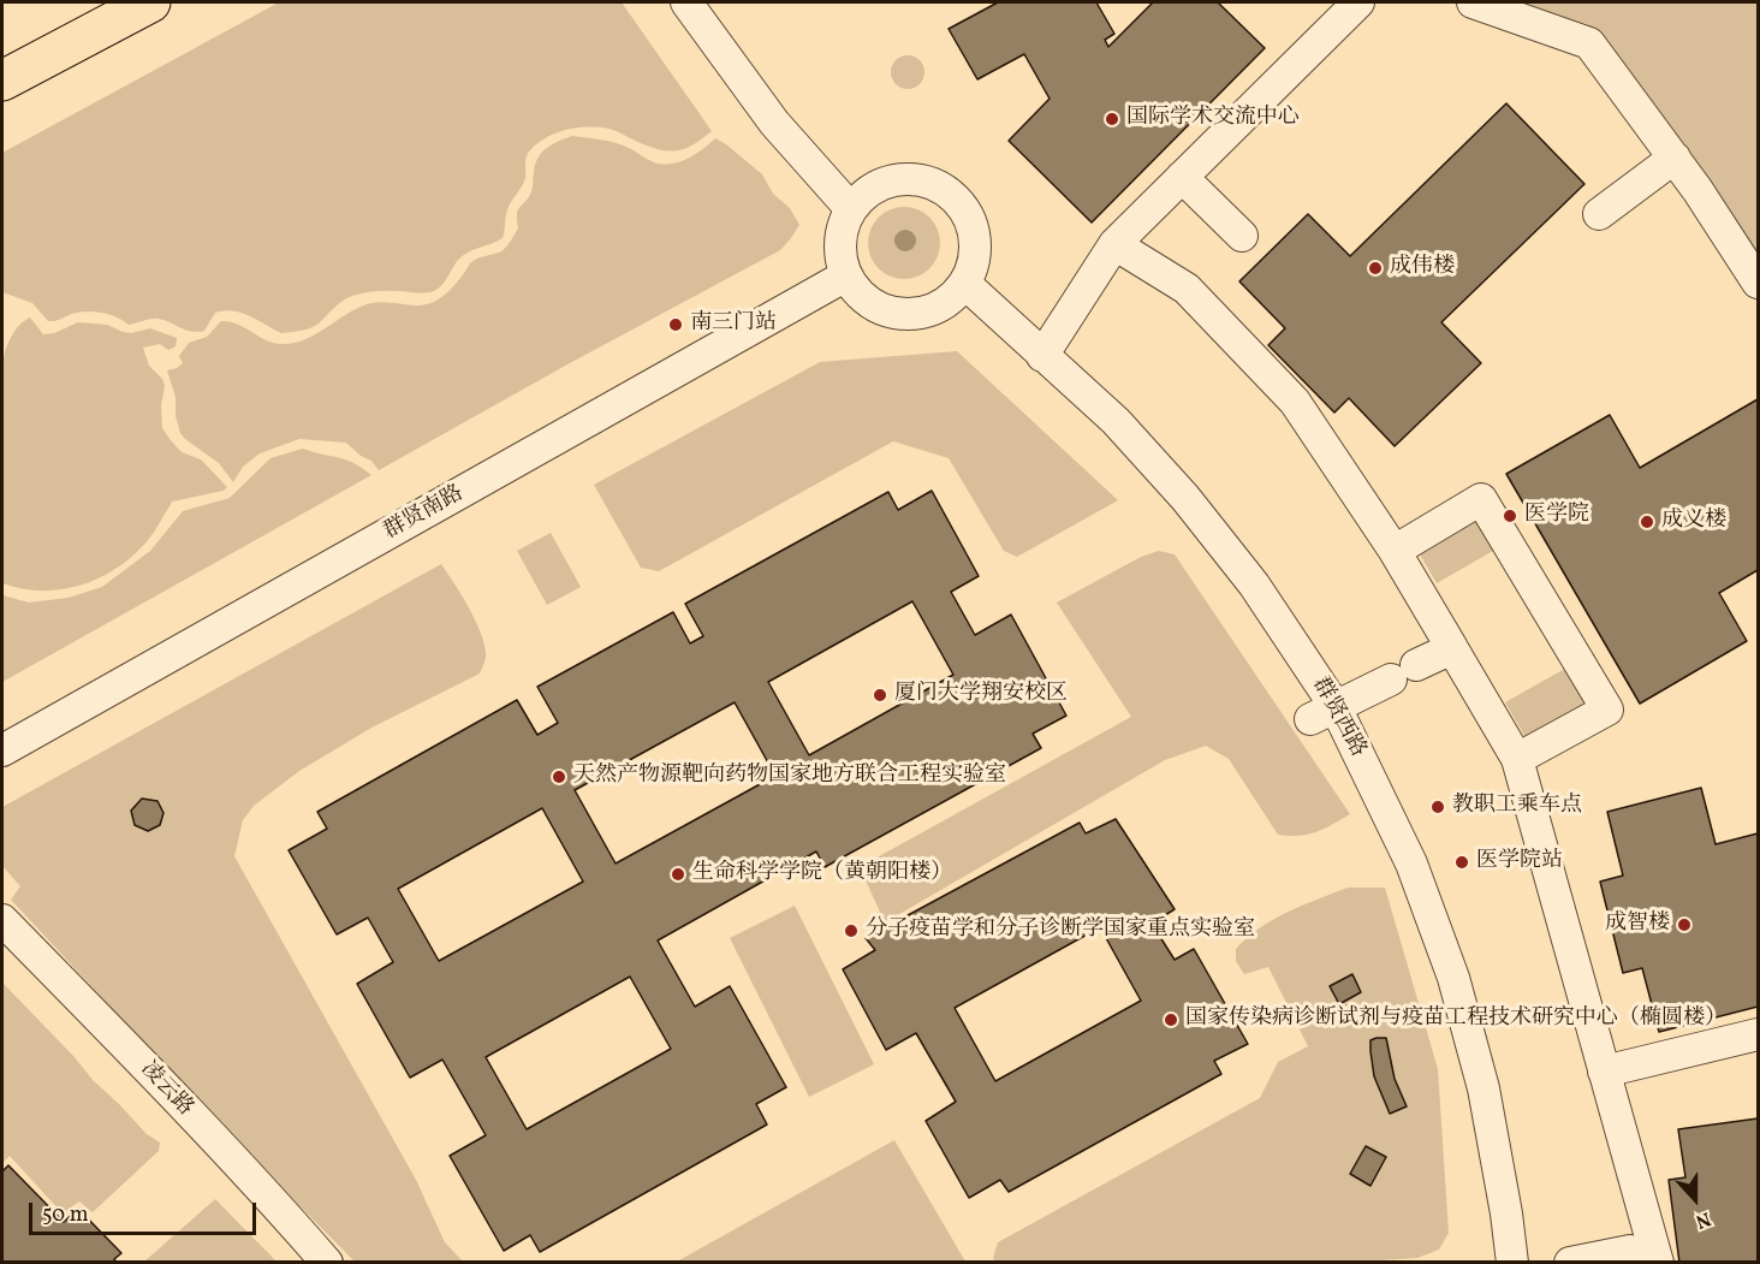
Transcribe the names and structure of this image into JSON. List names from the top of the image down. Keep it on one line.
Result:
{"streets":{"street":["群贤南路","群贤西路","凌云路"]},"crossings":[["群贤南路","群贤西路"]],"places":["国际学术交流中心","成伟楼","南三门站","医学院","成义楼","厦门大学翔安校区","天然产物源靶向药物国家地方联合工程实验室","教职工乘车点","医学院站","生命科学学院（黄朝阳楼）","成智楼","分子疫苗学和分子诊断学国家重点实验室","国家传染病诊断试剂与疫苗工程技术研究中心（椭圆楼）"],"scale_bar":"50 m","north":"bottom"}
